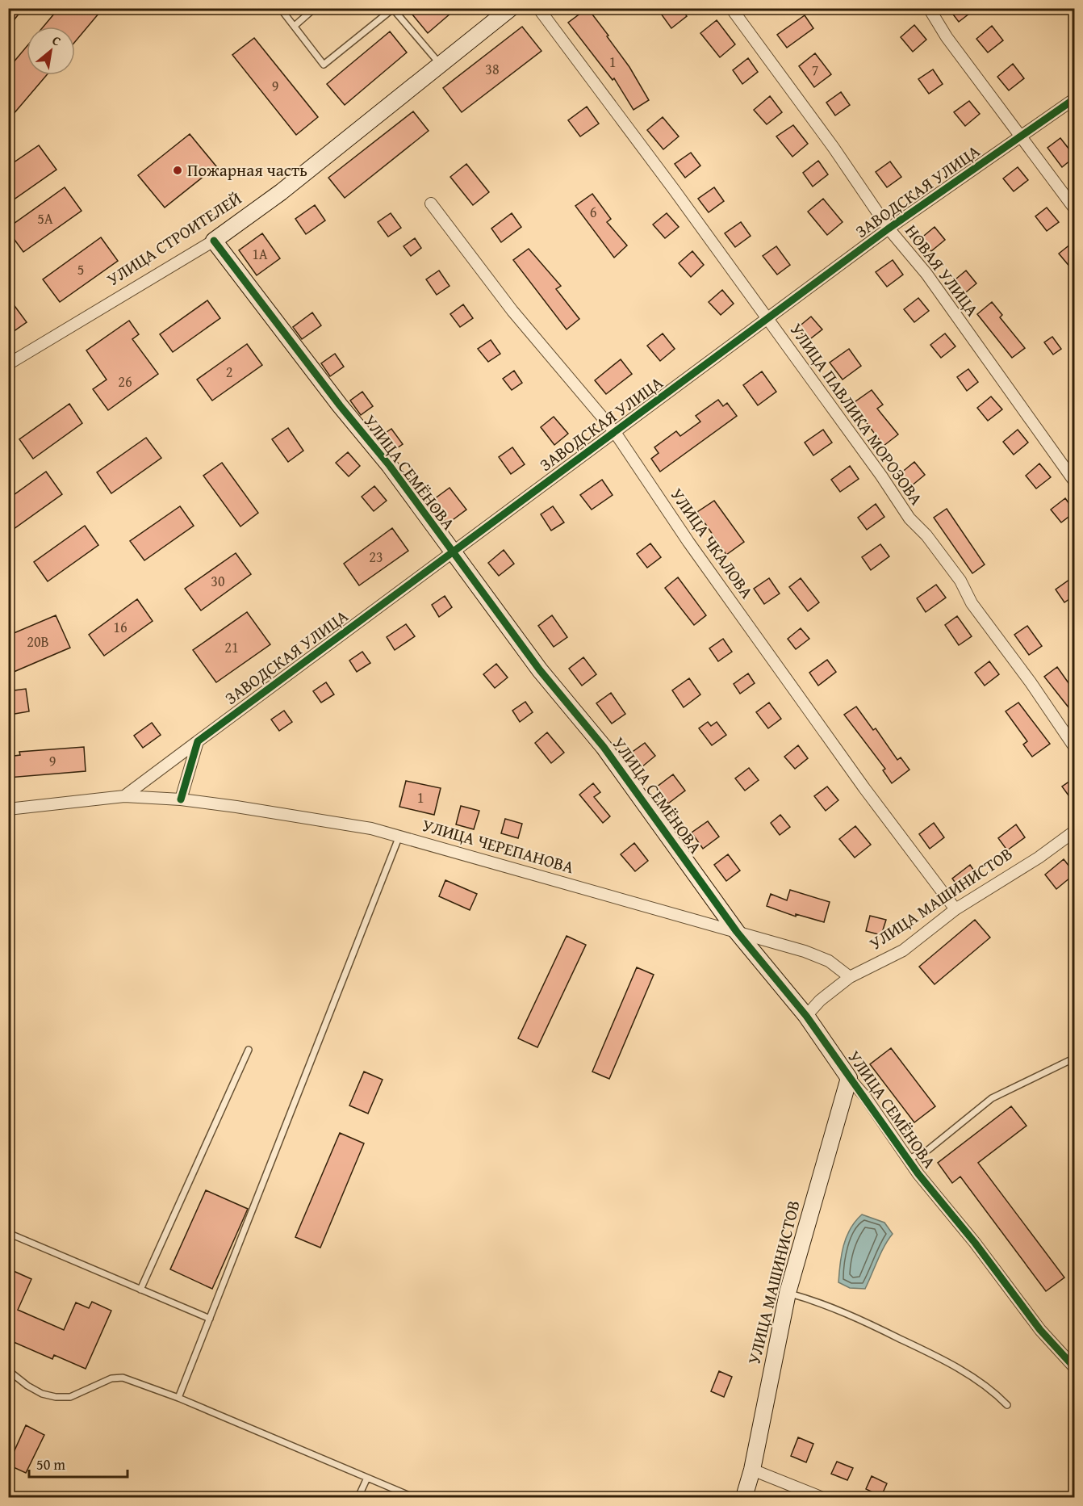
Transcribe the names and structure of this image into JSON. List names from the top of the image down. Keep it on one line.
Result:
{"streets":{"street":["ЗАВОДСКАЯ УЛИЦА","УЛИЦА СТРОИТЕЛЕЙ","НОВАЯ УЛИЦА","УЛИЦА ПАВЛИКА МОРОЗОВА","УЛИЦА СЕМЁНОВА","УЛИЦА ЧКАЛОВА","УЛИЦА ЧЕРЕПАНОВА","УЛИЦА МАШИНИСТОВ"]},"crossings":[["ЗАВОДСКАЯ УЛИЦА","НОВАЯ УЛИЦА"],["ЗАВОДСКАЯ УЛИЦА","УЛИЦА ПАВЛИКА МОРОЗОВА"],["ЗАВОДСКАЯ УЛИЦА","УЛИЦА СЕМЁНОВА"],["ЗАВОДСКАЯ УЛИЦА","УЛИЦА ЧКАЛОВА"],["ЗАВОДСКАЯ УЛИЦА","УЛИЦА ЧЕРЕПАНОВА"],["УЛИЦА СТРОИТЕЛЕЙ","УЛИЦА СЕМЁНОВА"],["УЛИЦА СЕМЁНОВА","УЛИЦА ЧЕРЕПАНОВА"],["УЛИЦА СЕМЁНОВА","УЛИЦА МАШИНИСТОВ"],["УЛИЦА ЧКАЛОВА","УЛИЦА МАШИНИСТОВ"],["УЛИЦА ЧЕРЕПАНОВА","УЛИЦА МАШИНИСТОВ"]],"places":["Пожарная часть"],"house_numbers":["1","38","7","9","6","5А","1А","5","2","26","23","30","16","20В","21","9","1"],"scale_bar":"50 m","north":"top right"}
